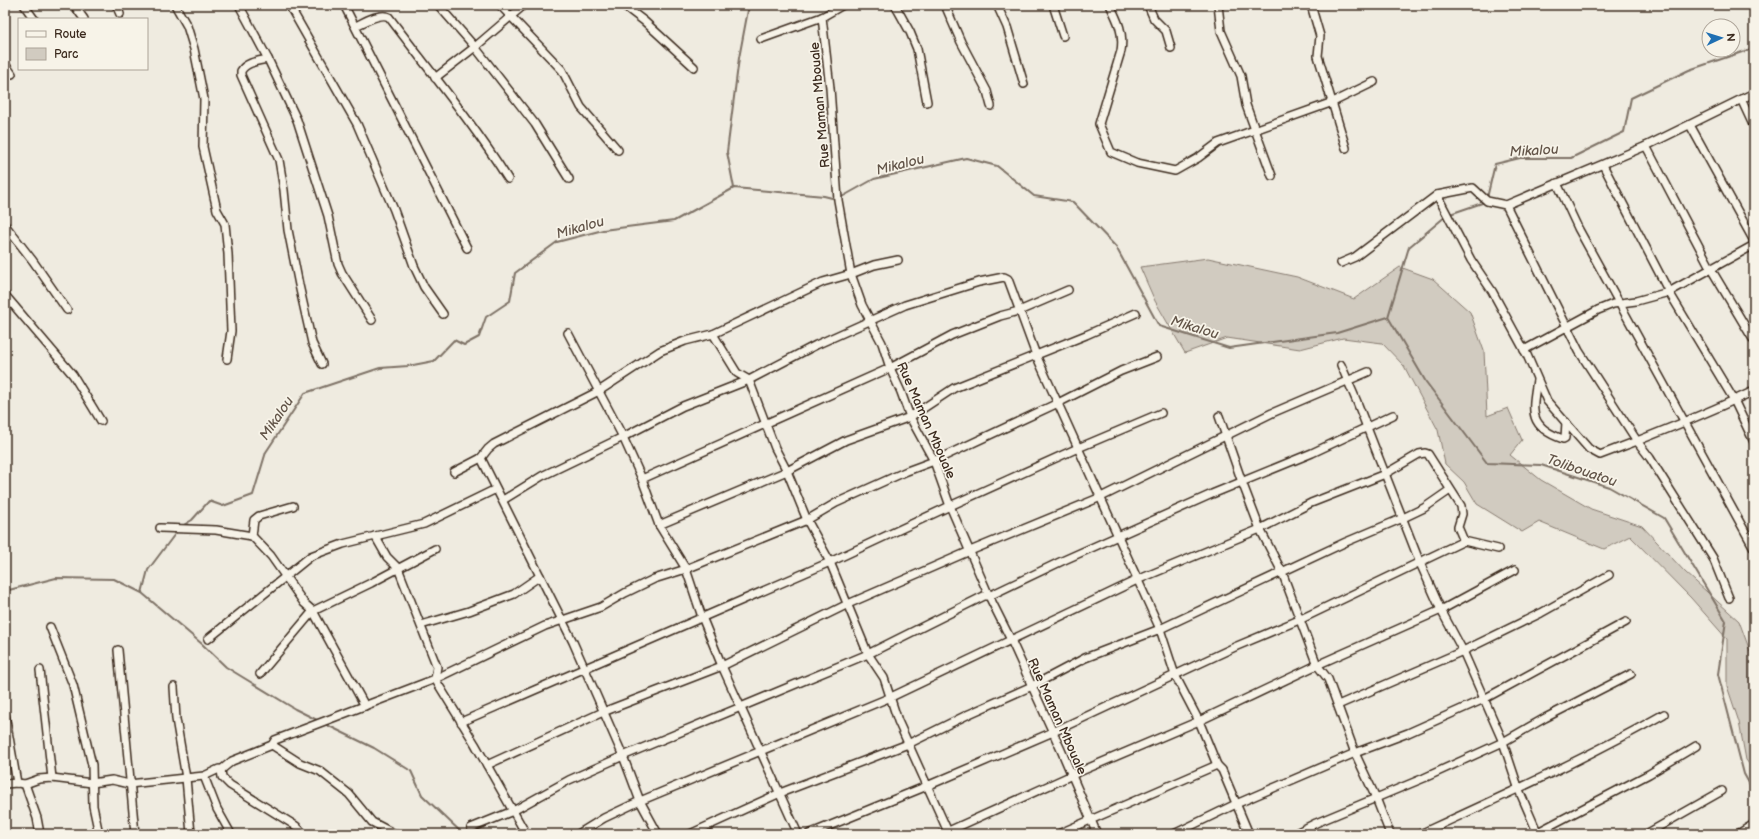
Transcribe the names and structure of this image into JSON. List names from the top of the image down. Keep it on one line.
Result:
{"streets":{"street":["Rue Maman Mbouale"]},"water":["Mikalou","Tolibouatou"],"legend":["Route","Parc"],"north":"right"}
